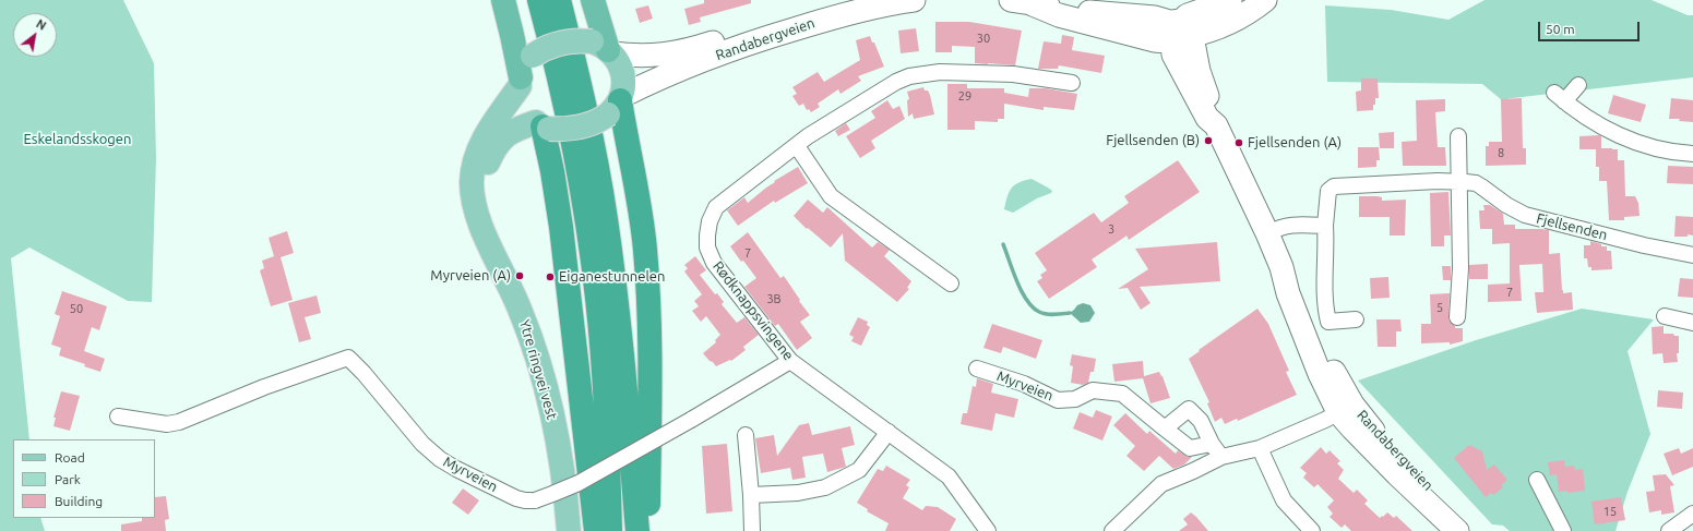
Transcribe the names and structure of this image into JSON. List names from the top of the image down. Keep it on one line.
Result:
{"streets":{"main road":["Randabergveien","Ytre ringvei vest"],"street":["Fjellsenden","Rødknappsvingene","Myrveien"]},"crossings":[["Randabergveien","Ytre ringvei vest"],["Rødknappsvingene","Myrveien"]],"parks":["Eskelandsskogen"],"places":["Fjellsenden (B)","Fjellsenden (A)","Myrveien (A)","Eiganestunnelen"],"house_numbers":["30","29","8","3","7","7","3B","5","50","15"],"legend":["Road","Park","Building"],"scale_bar":"50 m","north":"top right"}
